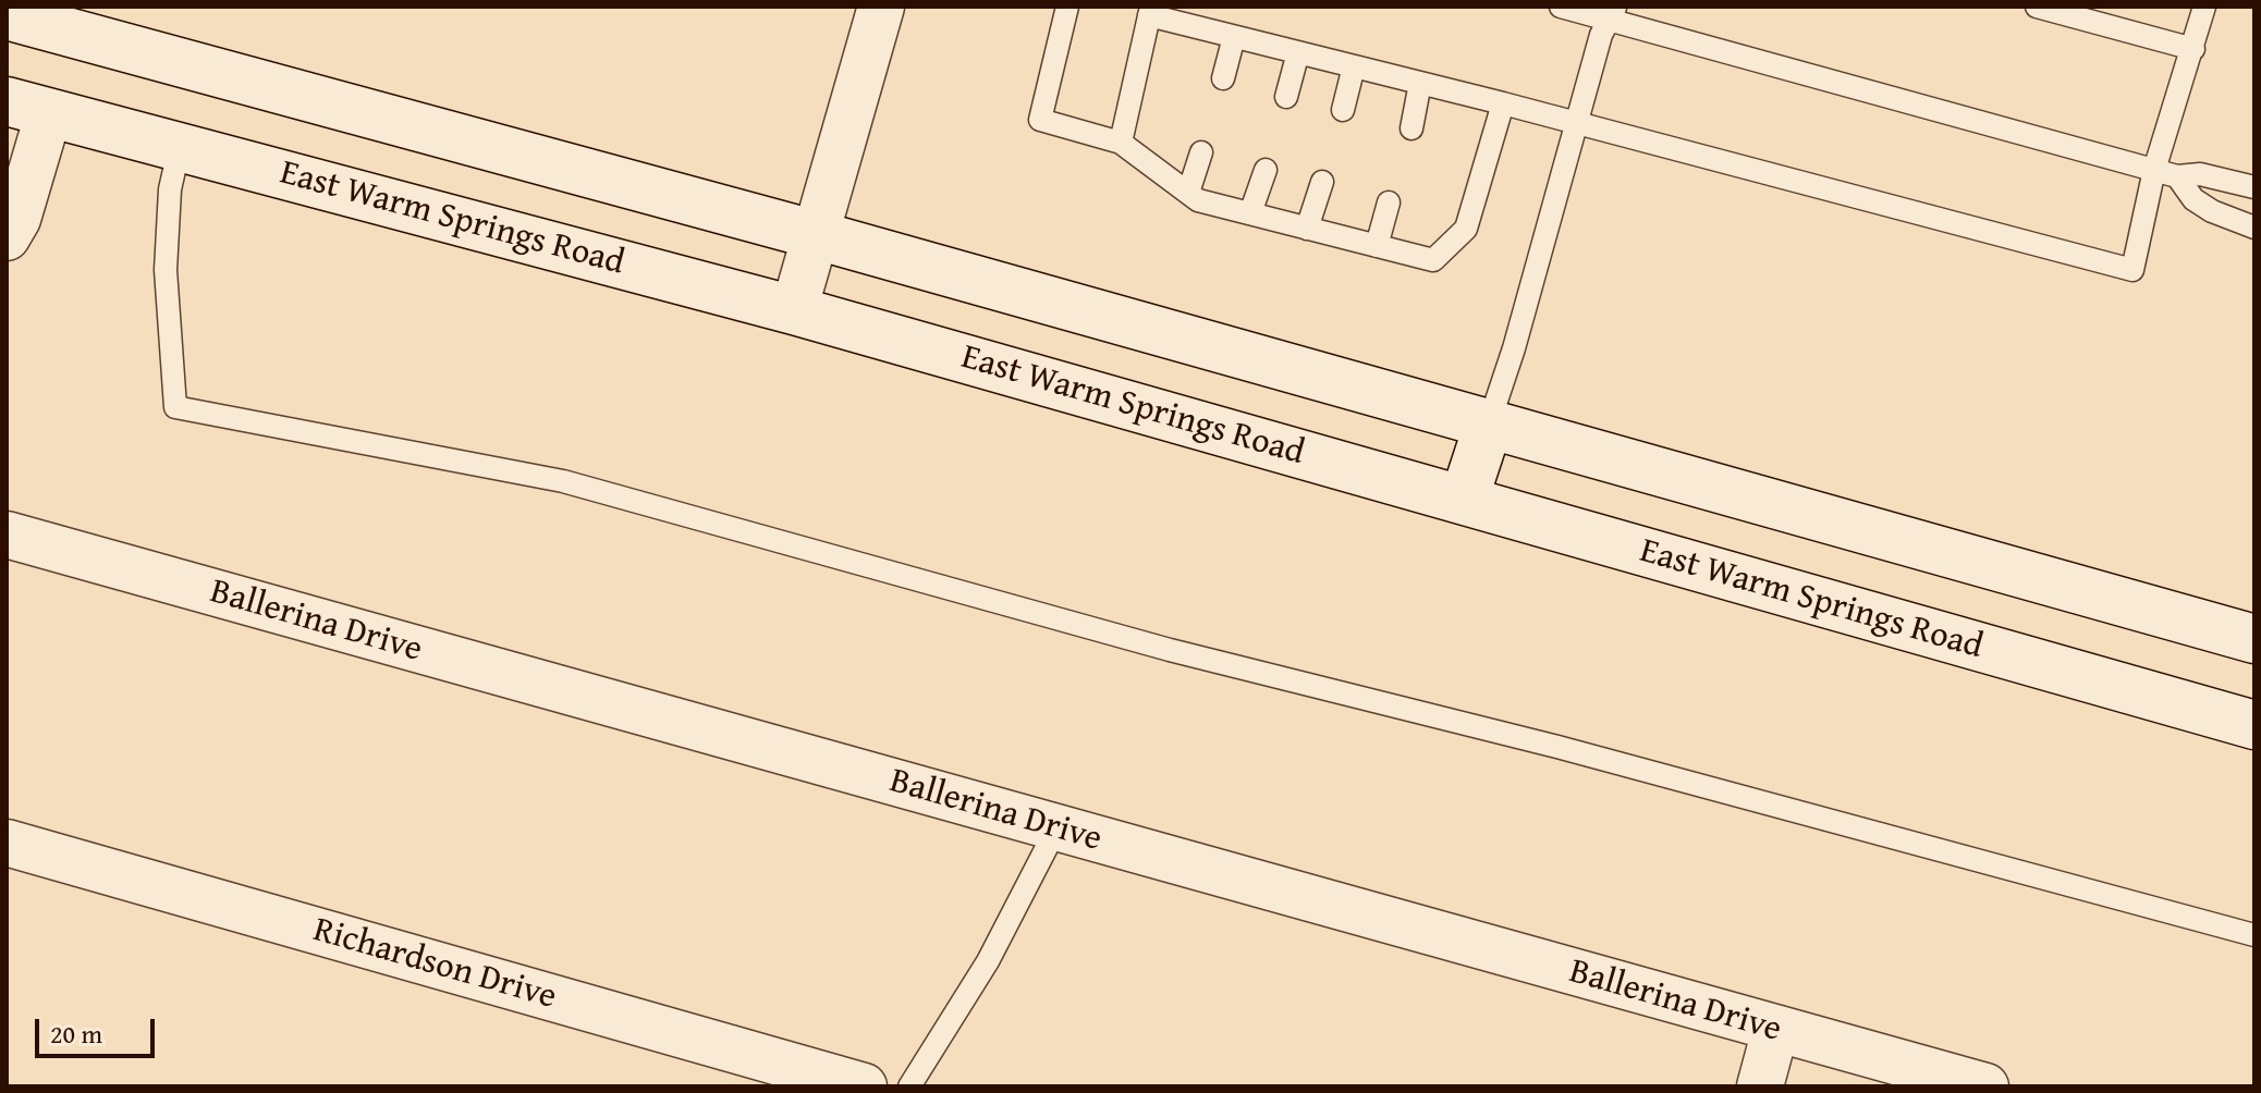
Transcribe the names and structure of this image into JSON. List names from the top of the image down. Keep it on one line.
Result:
{"streets":{"main road":["East Warm Springs Road"],"street":["Ballerina Drive","Richardson Drive"]},"scale_bar":"20 m"}
